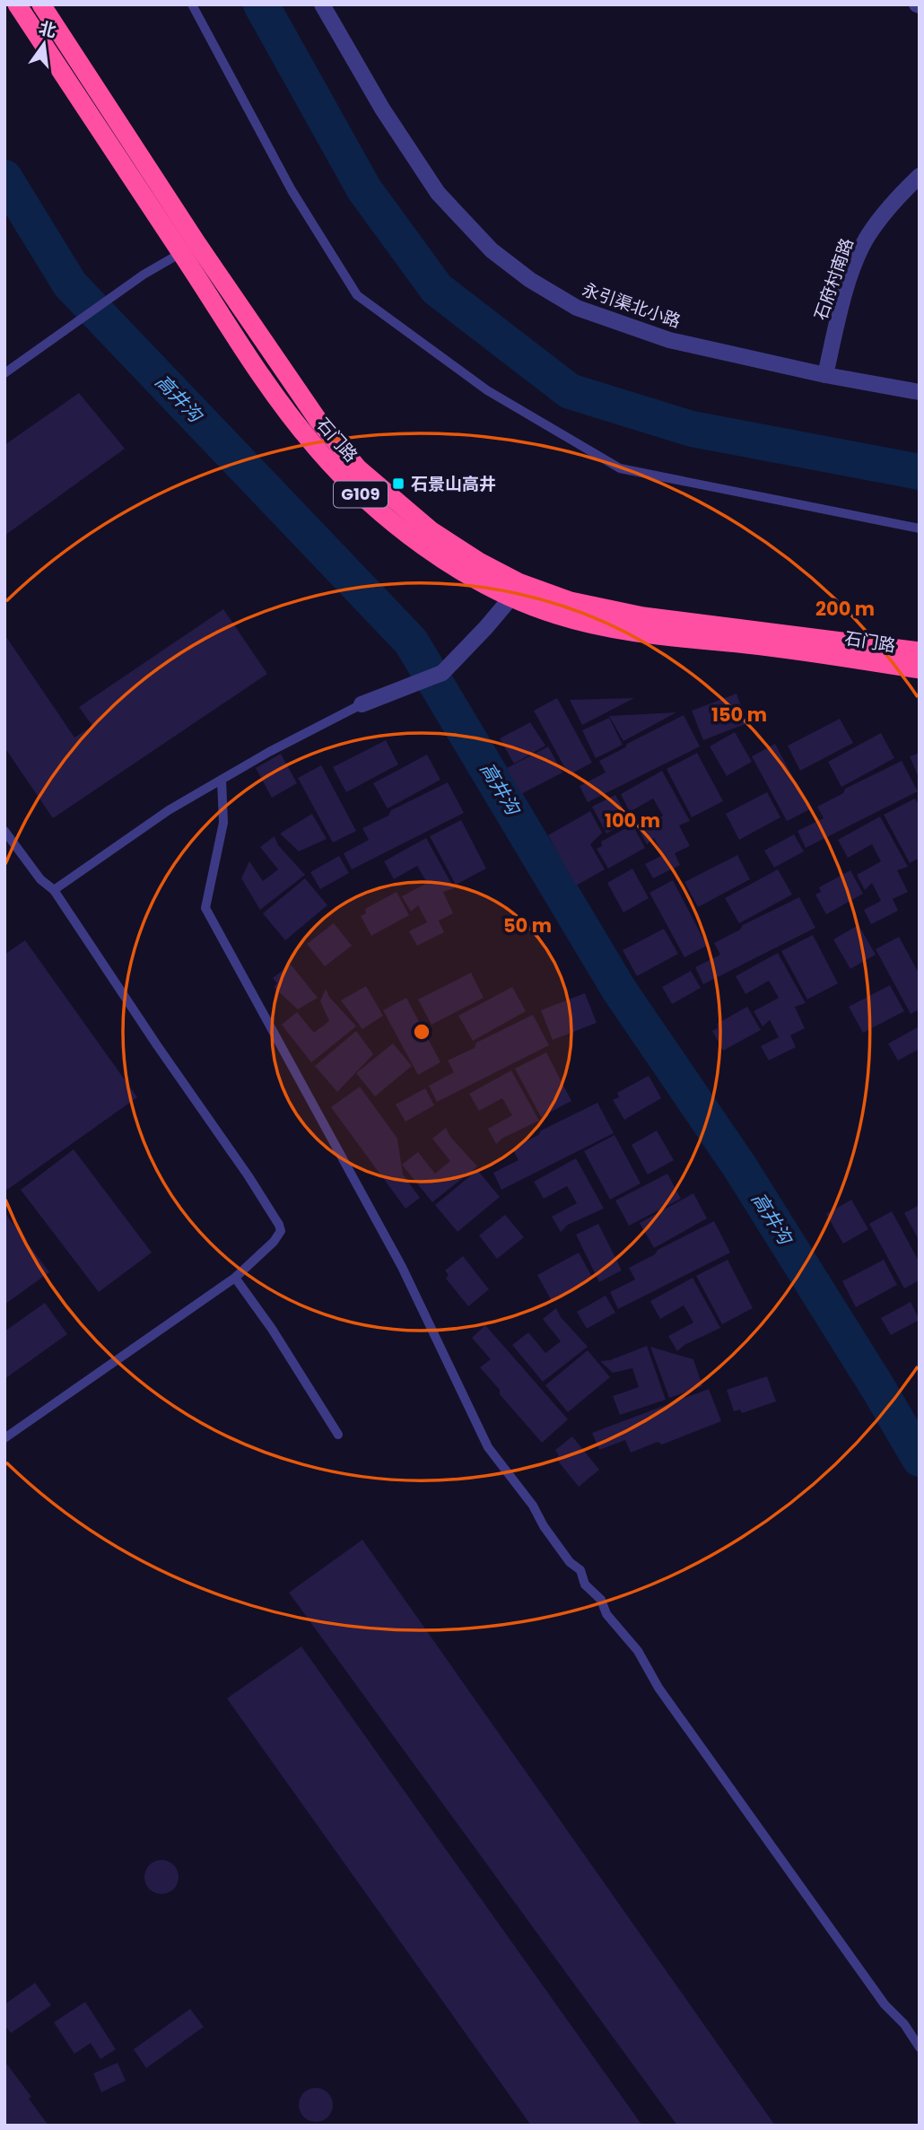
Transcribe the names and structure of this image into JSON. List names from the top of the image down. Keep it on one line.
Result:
{"streets":{"highway":["石门路","G109"],"street":["石府村南路","永引渠北小路"]},"crossings":[["石府村南路","永引渠北小路"]],"water":["高井沟"],"places":{"transit":["石景山高井"]},"north":"top","rings":["200 m","150 m","100 m","50 m"]}
